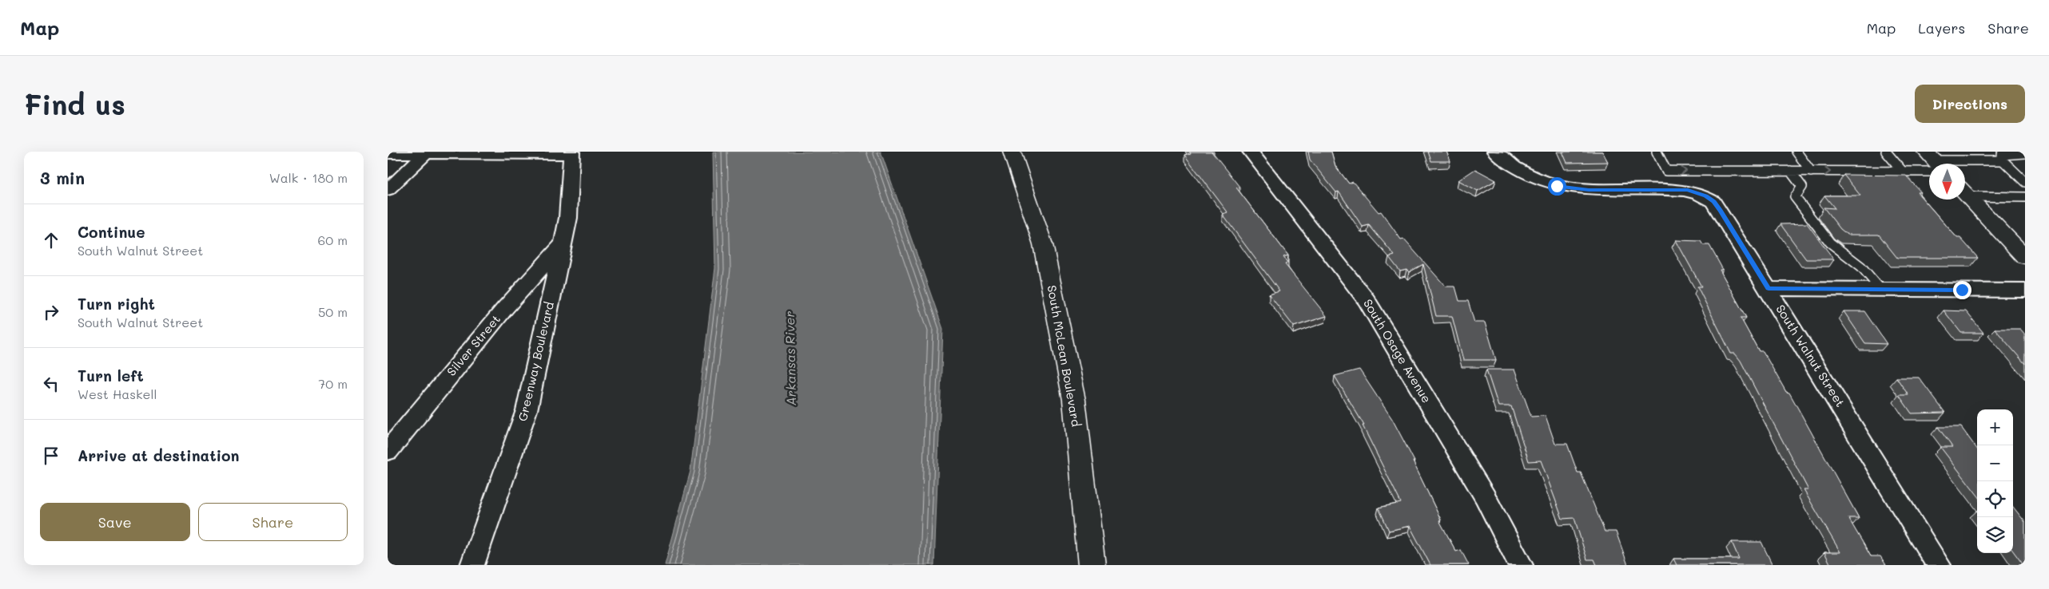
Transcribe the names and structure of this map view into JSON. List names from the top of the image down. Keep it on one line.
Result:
{"streets":{"main road":["South McLean Boulevard"],"street":["Silver Street","South Osage Avenue","South Walnut Street","Greenway Boulevard"]},"crossings":[["Silver Street","Greenway Boulevard"]],"water":["Arkansas River"],"north":"bottom","page":{"header":"Map","nav":["Map","Layers","Share"],"buttons":["Directions",["Save","Share"]],"title":"Find us","heading":["3 min","Walk · 180 m"],"list":[["Continue","South Walnut Street","60 m"],["Turn right","South Walnut Street","50 m"],["Turn left","West Haskell","70 m"],"Arrive at destination"],"map_buttons":["+","−"]}}
